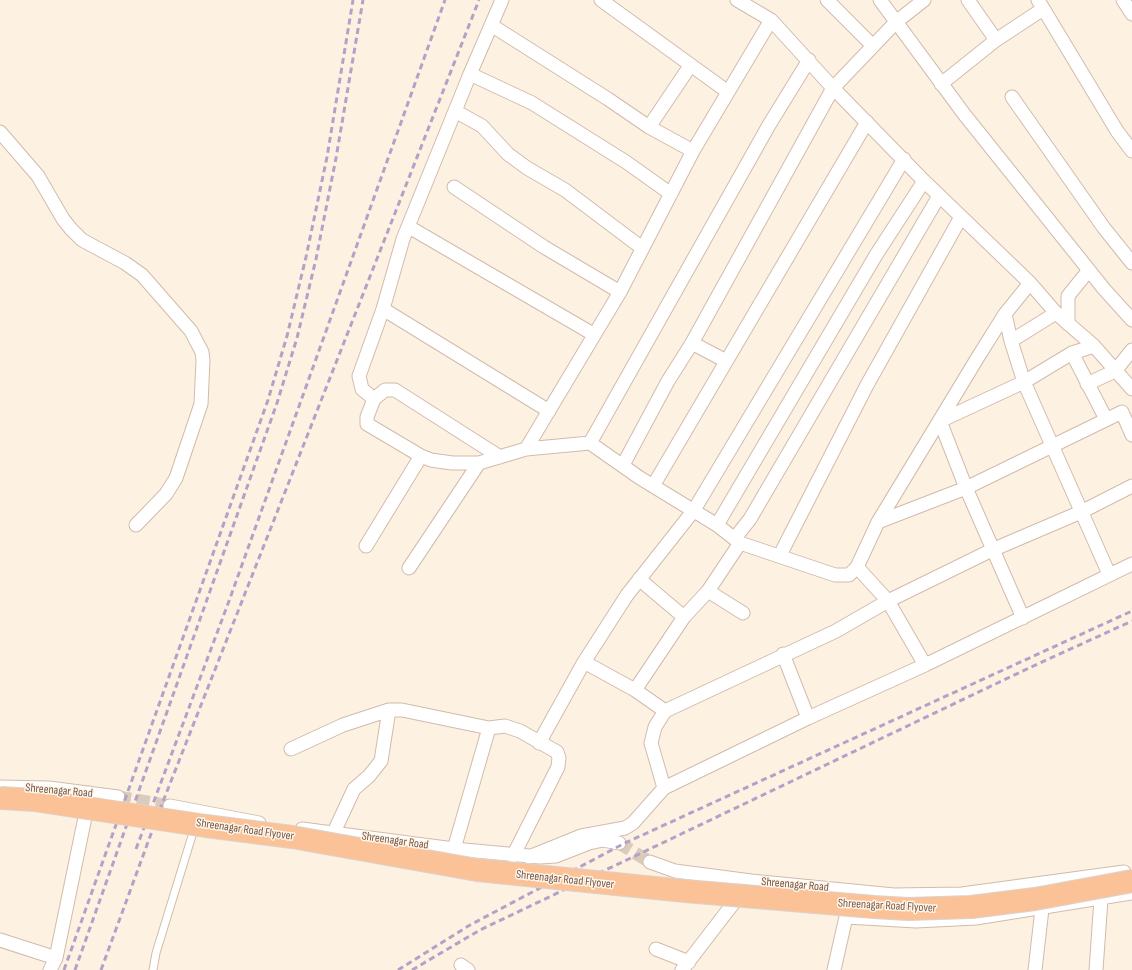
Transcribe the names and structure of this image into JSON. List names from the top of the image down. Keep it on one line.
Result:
{"streets":{"highway":["Shreenagar Road Flyover"],"street":["Shreenagar Road"]}}
